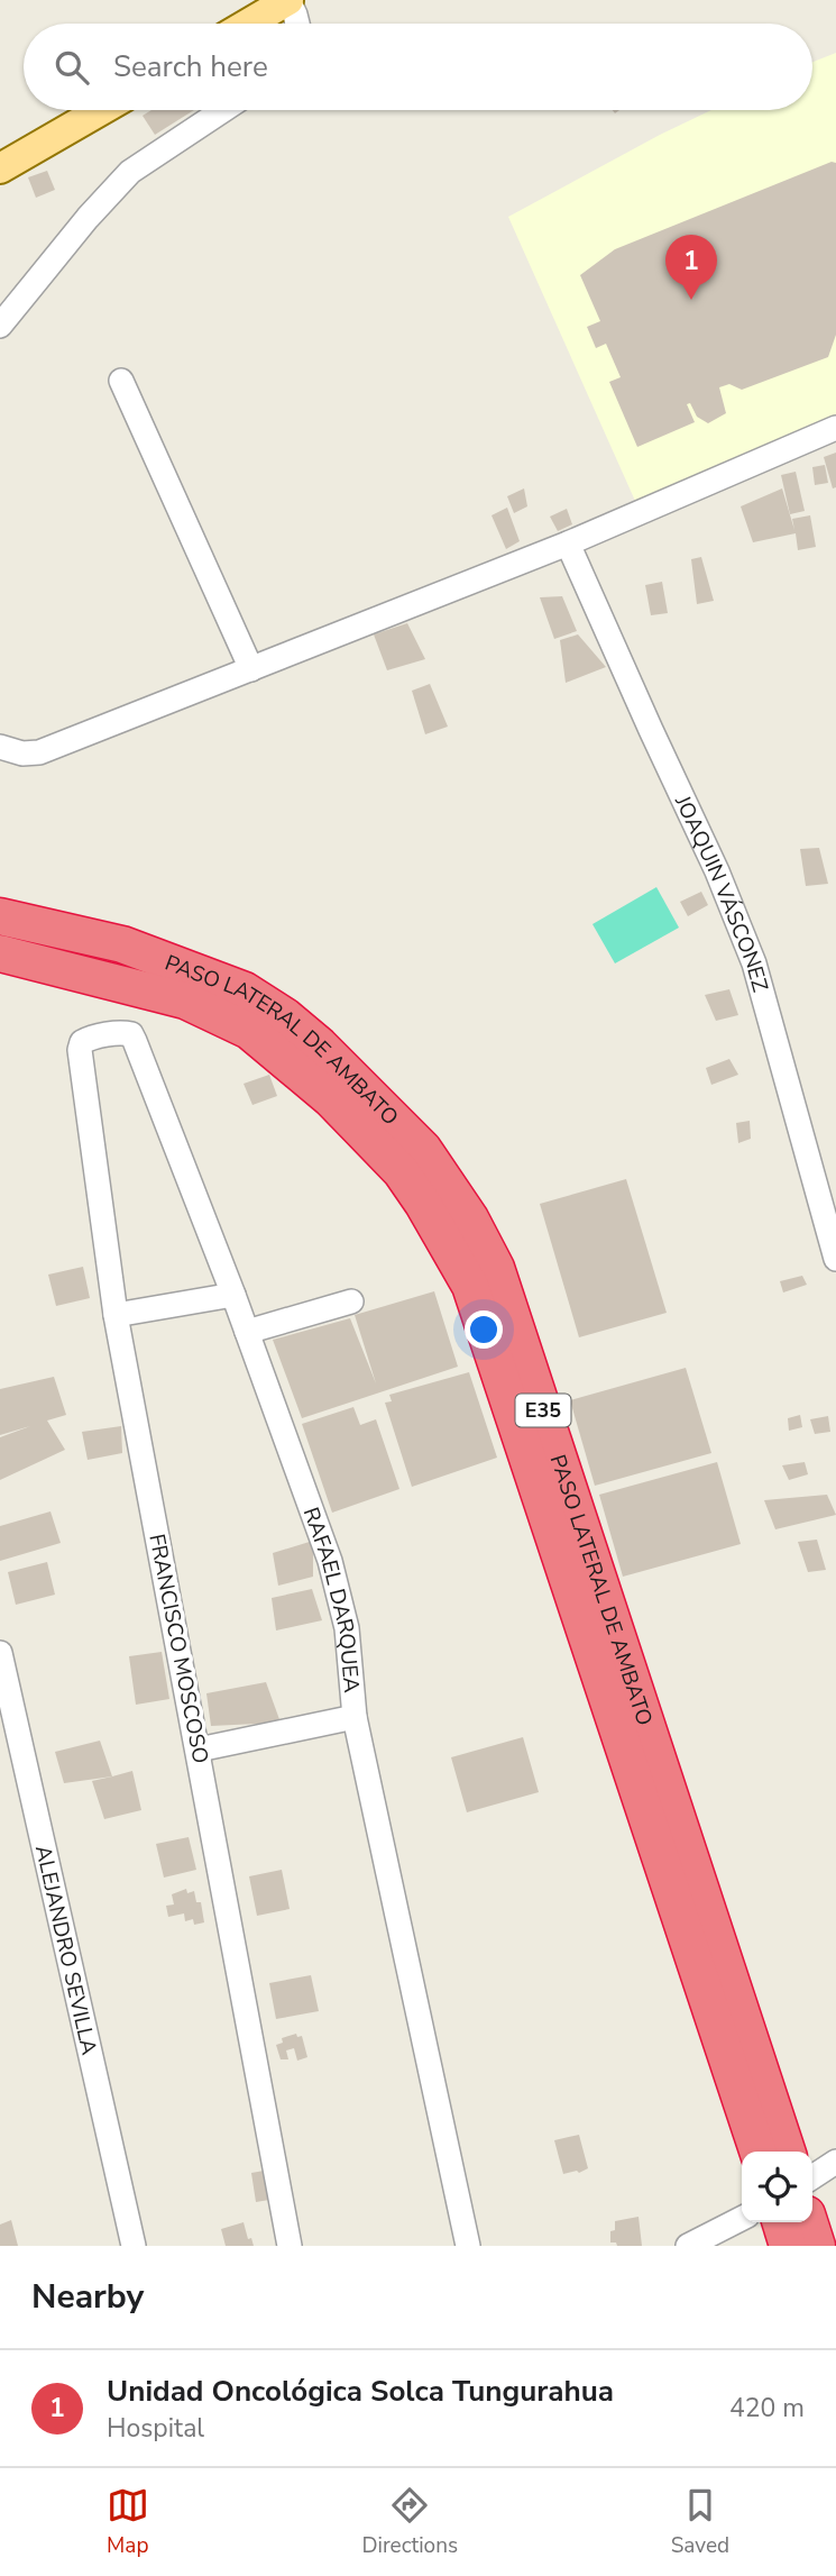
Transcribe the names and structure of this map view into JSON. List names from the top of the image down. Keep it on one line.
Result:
{"streets":{"highway":["PASO LATERAL DE AMBATO","E35"],"street":["JOAQUIN VÁSCONEZ","RAFAEL DARQUEA","FRANCISCO MOSCOSO","ALEJANDRO SEVILLA"]},"crossings":[["RAFAEL DARQUEA","FRANCISCO MOSCOSO"]],"page":{"search":"Search here","pins":"1","heading":"Nearby","list":[{"mark":"1","name":"Unidad Oncológica Solca Tungurahua","note":"Hospital","value":"420 m"}],"nav":["Map","Directions","Saved"]}}
